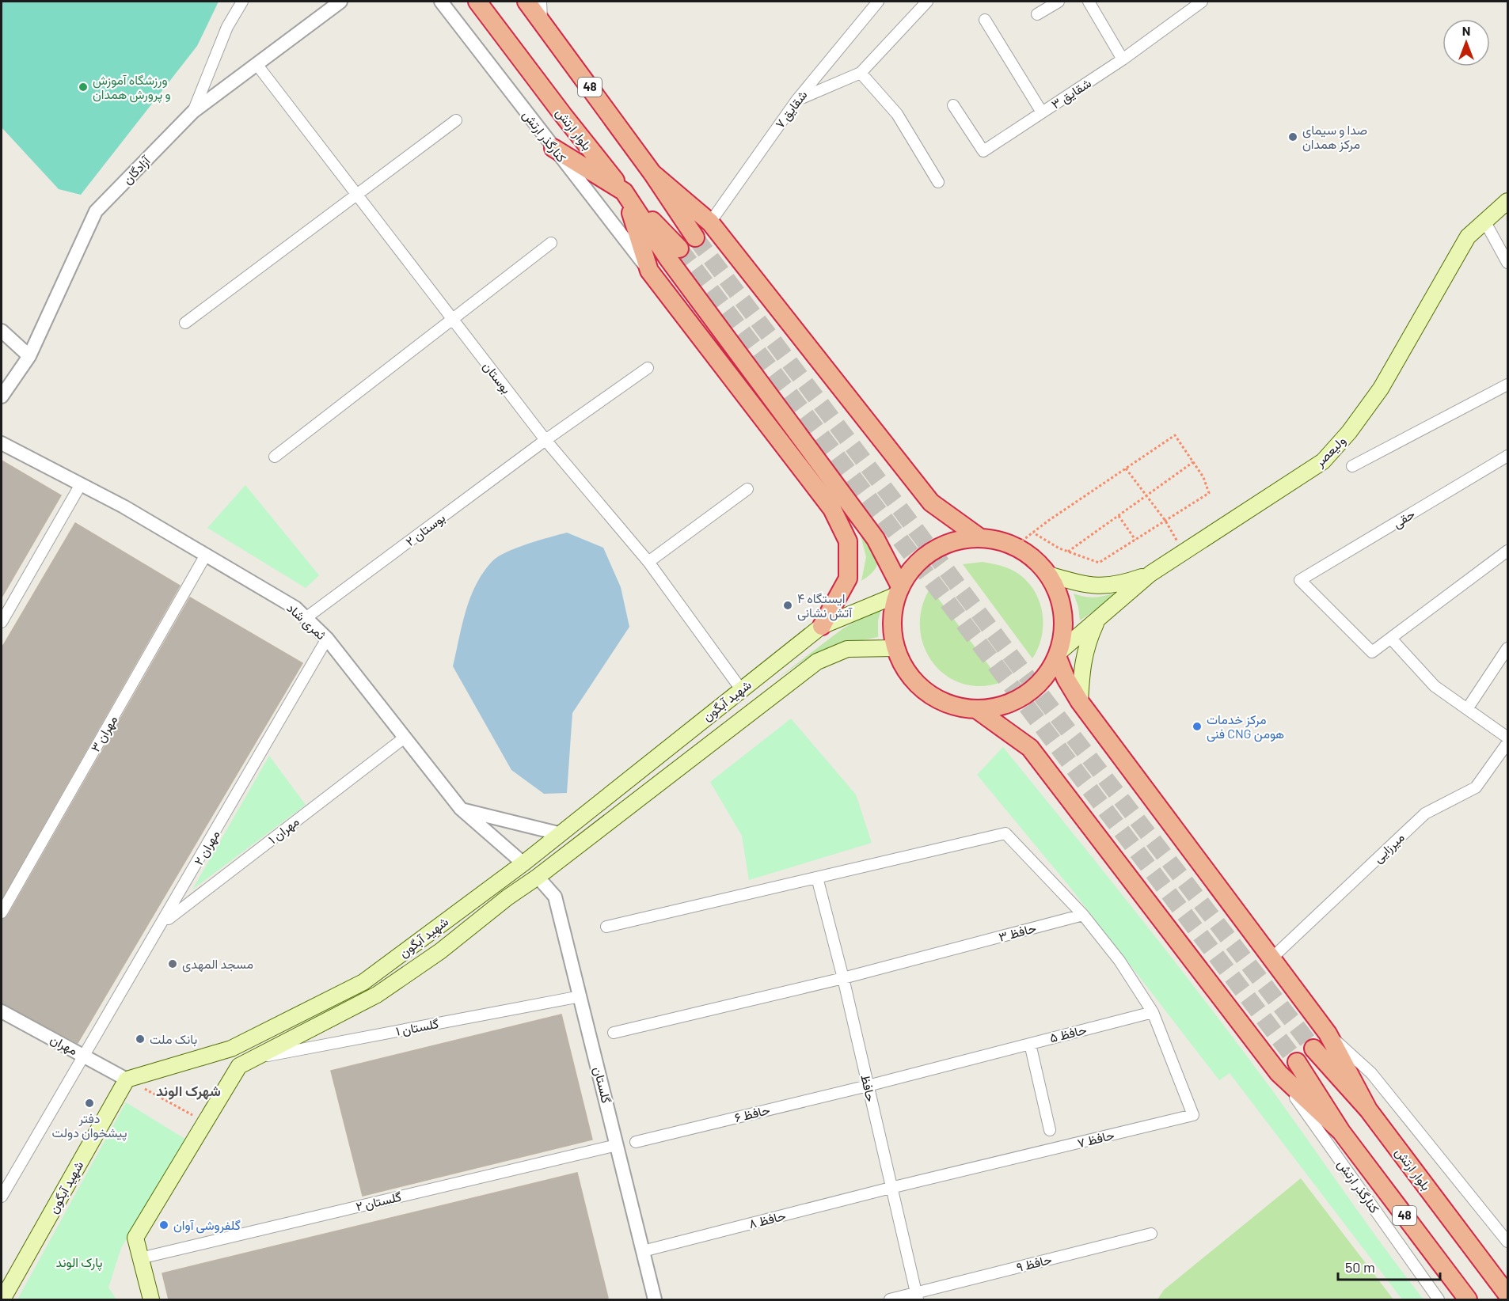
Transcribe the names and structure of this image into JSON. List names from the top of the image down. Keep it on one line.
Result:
{"streets":{"highway":["48","بلوار ارتش"],"main road":["ولیعصر","شهید آبگون"],"street":["شقایق ۳","شقایق ۷","کنارگذر ارتش","آزادگان","بوستان","حقی","بوستان ۲","ثمری شاد","مهران ۳","۱ مهران","مهران ۲","میرزایی","حافظ ۳","گلستان ۱","حافظ ۵","مهران","گلستان","حافظ","حافظ ۶","حافظ ۷","گلستان ۲","حافظ ۸","حافظ ۹"]},"crossings":[["آزادگان","بوستان"],["بوستان","بوستان ۲"],["بوستان","شهید آبگون"],["بوستان ۲","ثمری شاد"],["ثمری شاد","شهید آبگون"],["ثمری شاد","مهران ۳"],["ثمری شاد","۱ مهران"],["ثمری شاد","مهران ۲"],["شهید آبگون","گلستان ۱"],["شهید آبگون","مهران"],["شهید آبگون","گلستان"],["شهید آبگون","گلستان ۲"],["۱ مهران","مهران ۲"],["مهران ۲","مهران"],["حافظ ۳","حافظ"],["گلستان ۱","گلستان"],["حافظ ۵","حافظ"],["حافظ ۵","حافظ ۶"],["حافظ ۵","حافظ ۷"],["گلستان","گلستان ۲"],["گلستان","حافظ ۸"],["حافظ","حافظ ۶"],["حافظ","حافظ ۷"],["حافظ","حافظ ۸"],["حافظ","حافظ ۹"],["حافظ ۷","حافظ ۸"]],"districts":["شهرک الوند"],"parks":["پارک الوند"],"places":["ورزشگاه آموزش و پرورش همدان","صدا و سیمای مرکز همدان","ایستگاه ۴ آتش نشانی","مرکز خدمات فنی CNG هومن","مسجد المهدی","بانک ملت","دفتر پیشخوان دولت","گلفروشی آوان"],"scale_bar":"50 m","north":"top"}
